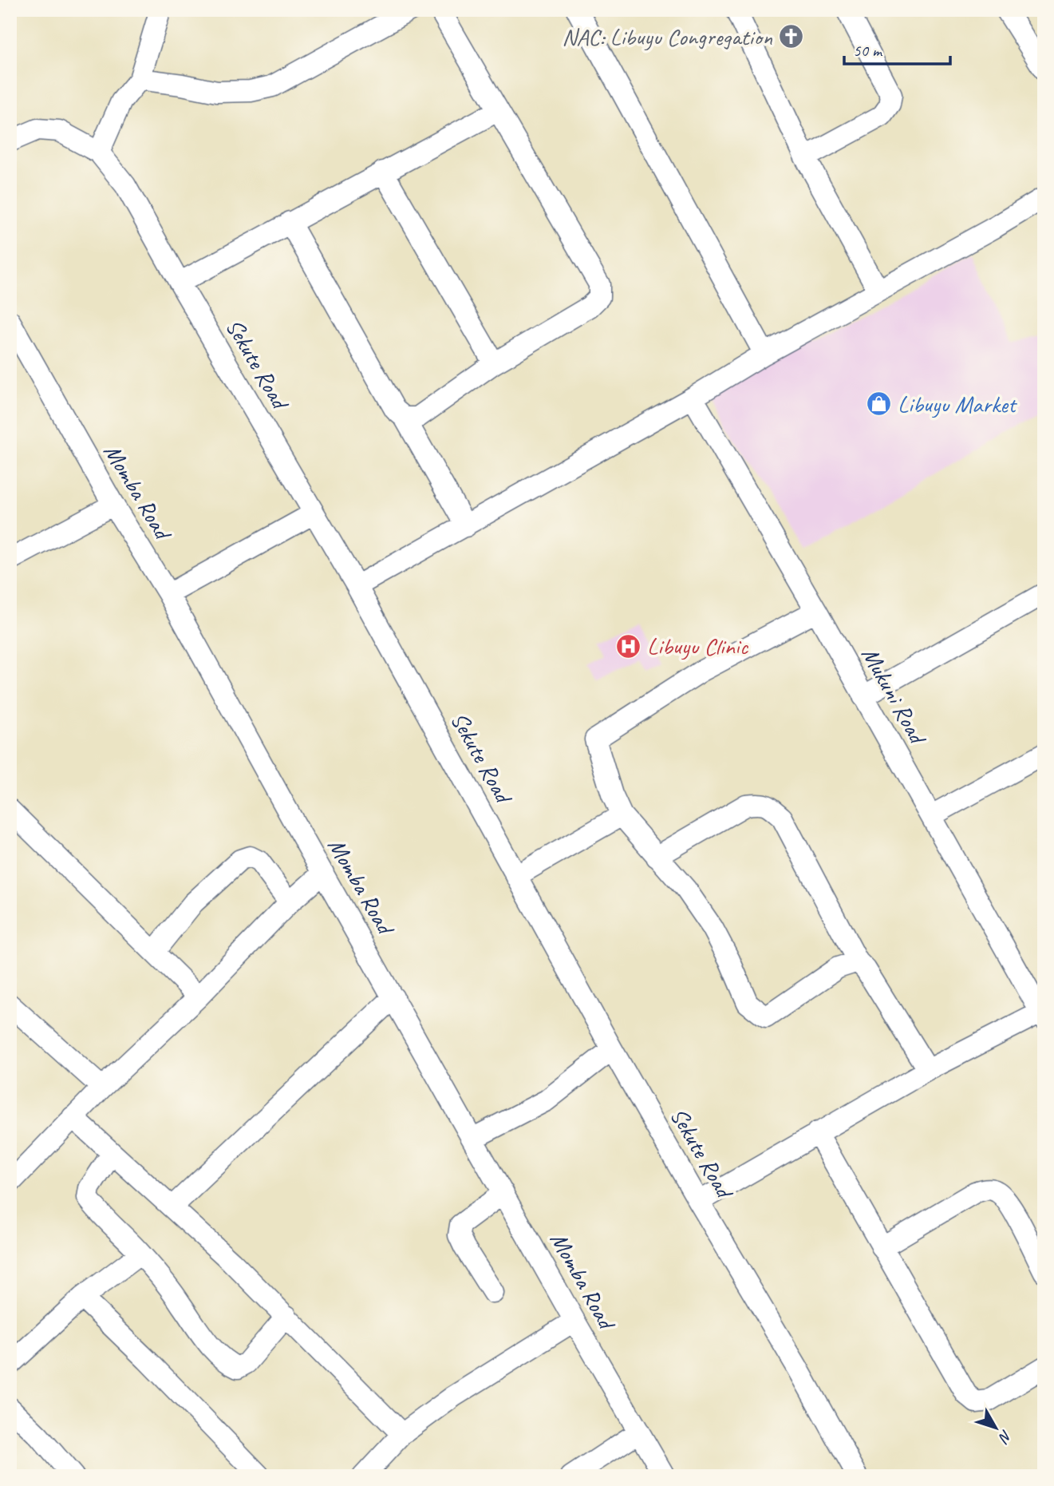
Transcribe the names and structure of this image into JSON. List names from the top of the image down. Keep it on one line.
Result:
{"streets":{"street":["Sekute Road","Momba Road","Mukuni Road"]},"places":{"church":["NAC: Libuyu Congregation"],"shop":["Libuyu Market"],"hospital":["Libuyu Clinic"]},"scale_bar":"50 m","north":"bottom right"}
